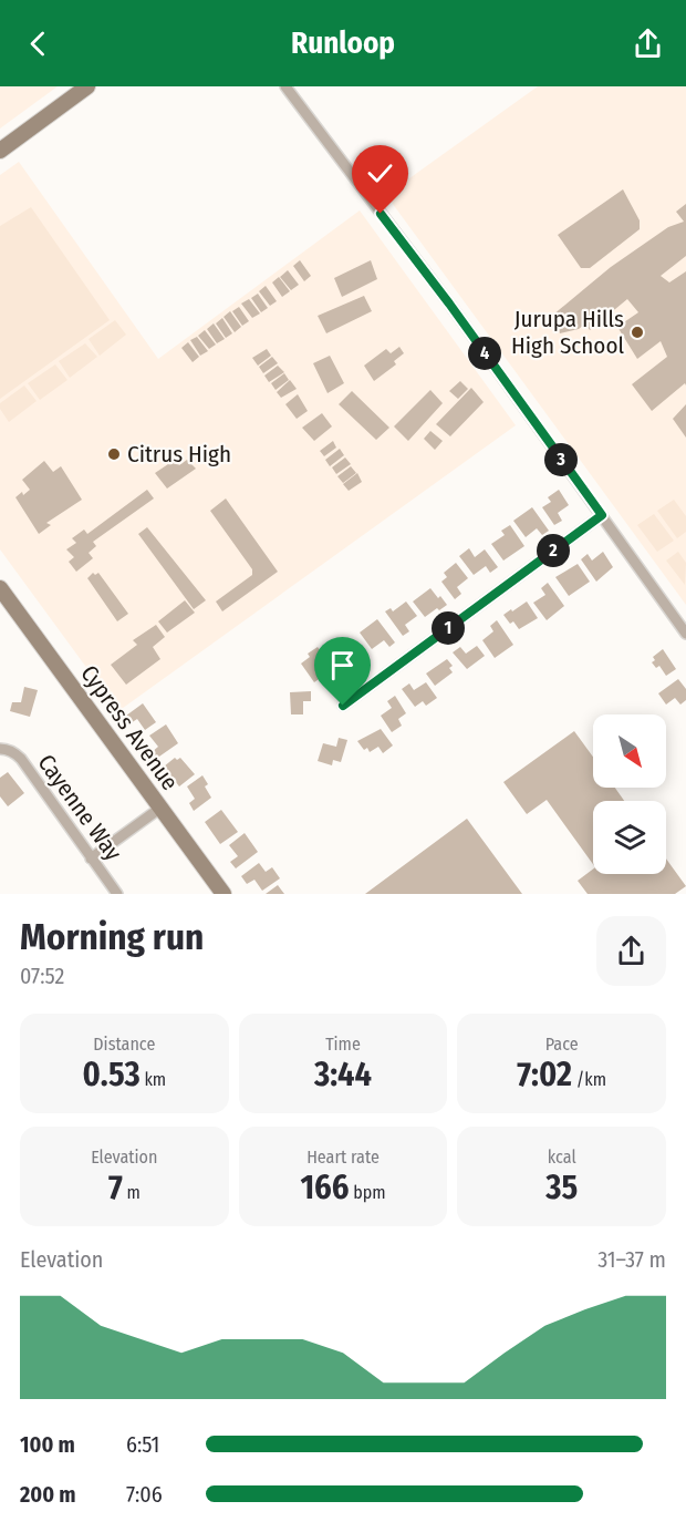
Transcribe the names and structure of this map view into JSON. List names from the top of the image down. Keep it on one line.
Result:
{"streets":{"street":["Cypress Avenue","Cayenne Way"]},"places":["Jurupa Hills High School","Citrus High"],"north":"bottom right","page":{"header":"Runloop","pins":["4","3","2","1"],"heading":["Morning run","07:52"],"stats":[["Distance","0.53 km"],["Time","3:44"],["Pace","7:02 /km"],["Elevation","7 m"],["Heart rate","166 bpm"],["kcal","35"]],"chart":["Elevation","31–37 m"],"list":[{"name":"100 m","note":"6:51"},{"name":"200 m","note":"7:06"}]}}
